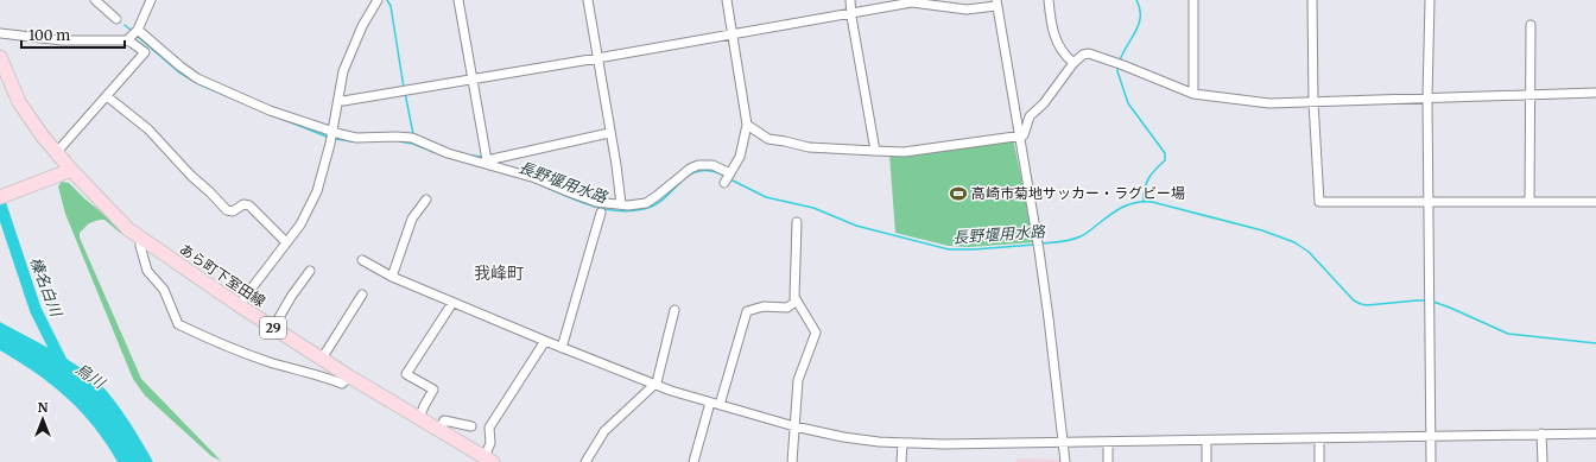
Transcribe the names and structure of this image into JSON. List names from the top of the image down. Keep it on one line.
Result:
{"streets":{"main road":["あら町下室田線","29"]},"districts":["我峰町"],"water":["長野堰用水路","榛名白川","烏川"],"places":{"sports":["高崎市菊地サッカー・ラグビー場"]},"scale_bar":"100 m","north":"top"}
